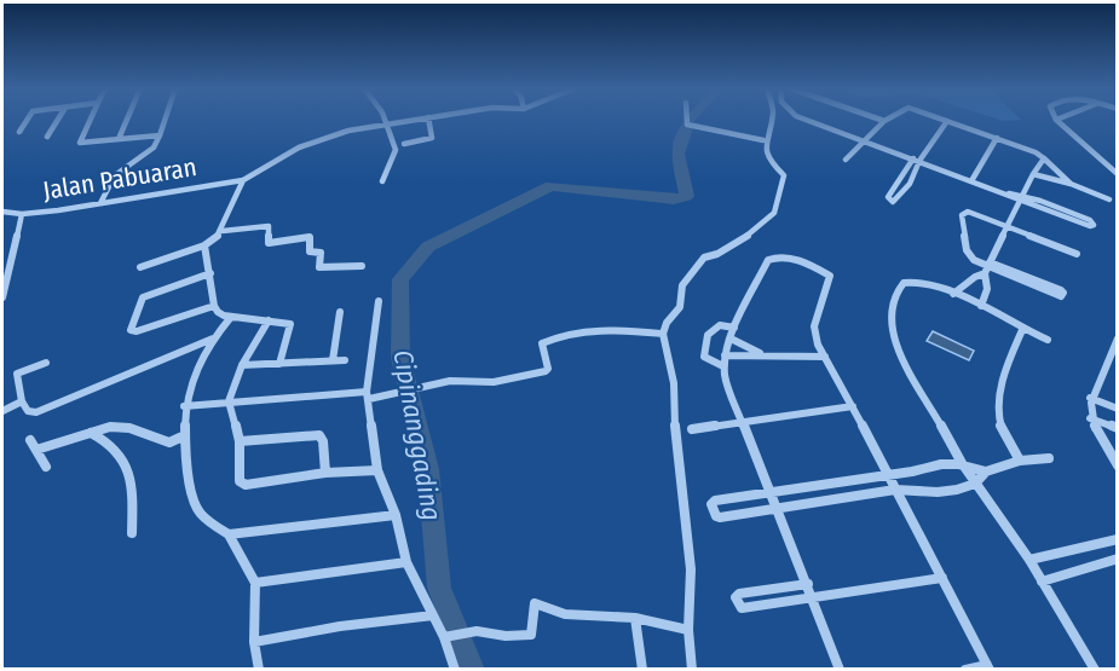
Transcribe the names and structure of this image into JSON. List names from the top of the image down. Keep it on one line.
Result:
{"streets":{"street":["Jalan Pabuaran"]},"water":["Cipinanggading"]}
